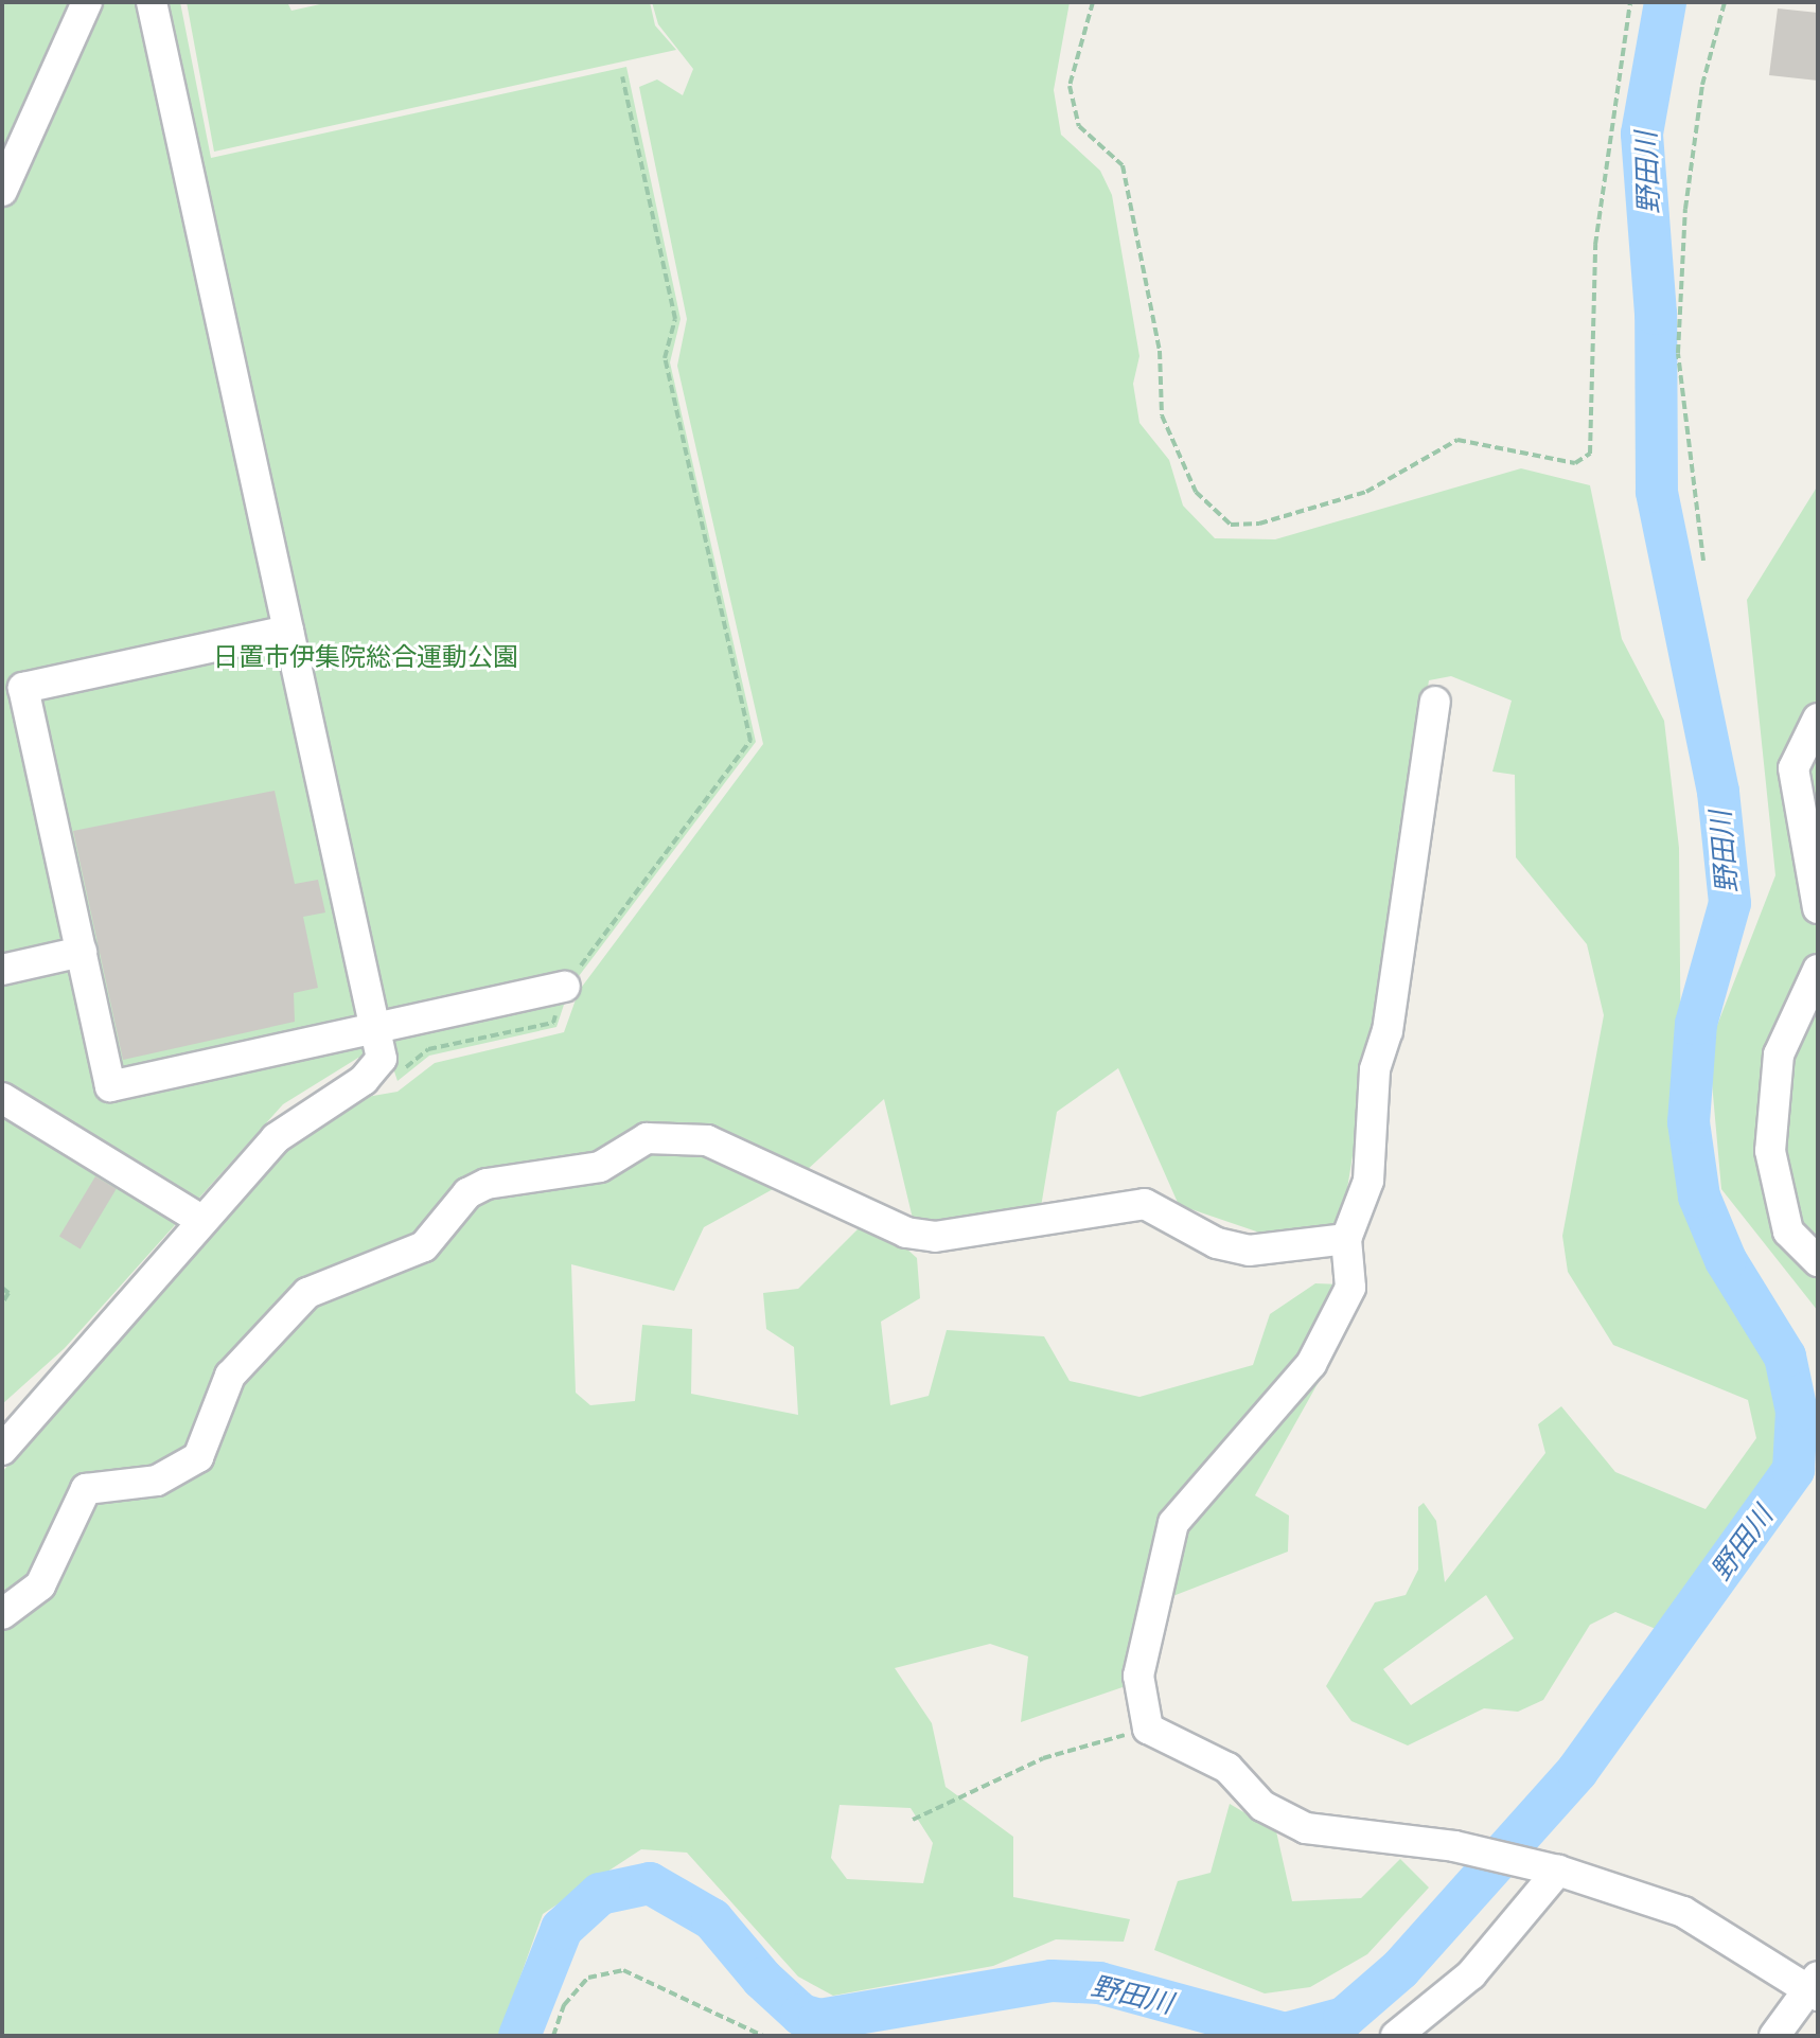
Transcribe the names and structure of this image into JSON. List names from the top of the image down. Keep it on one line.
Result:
{"water":["野田川"],"parks":["日置市伊集院総合運動公園"]}
